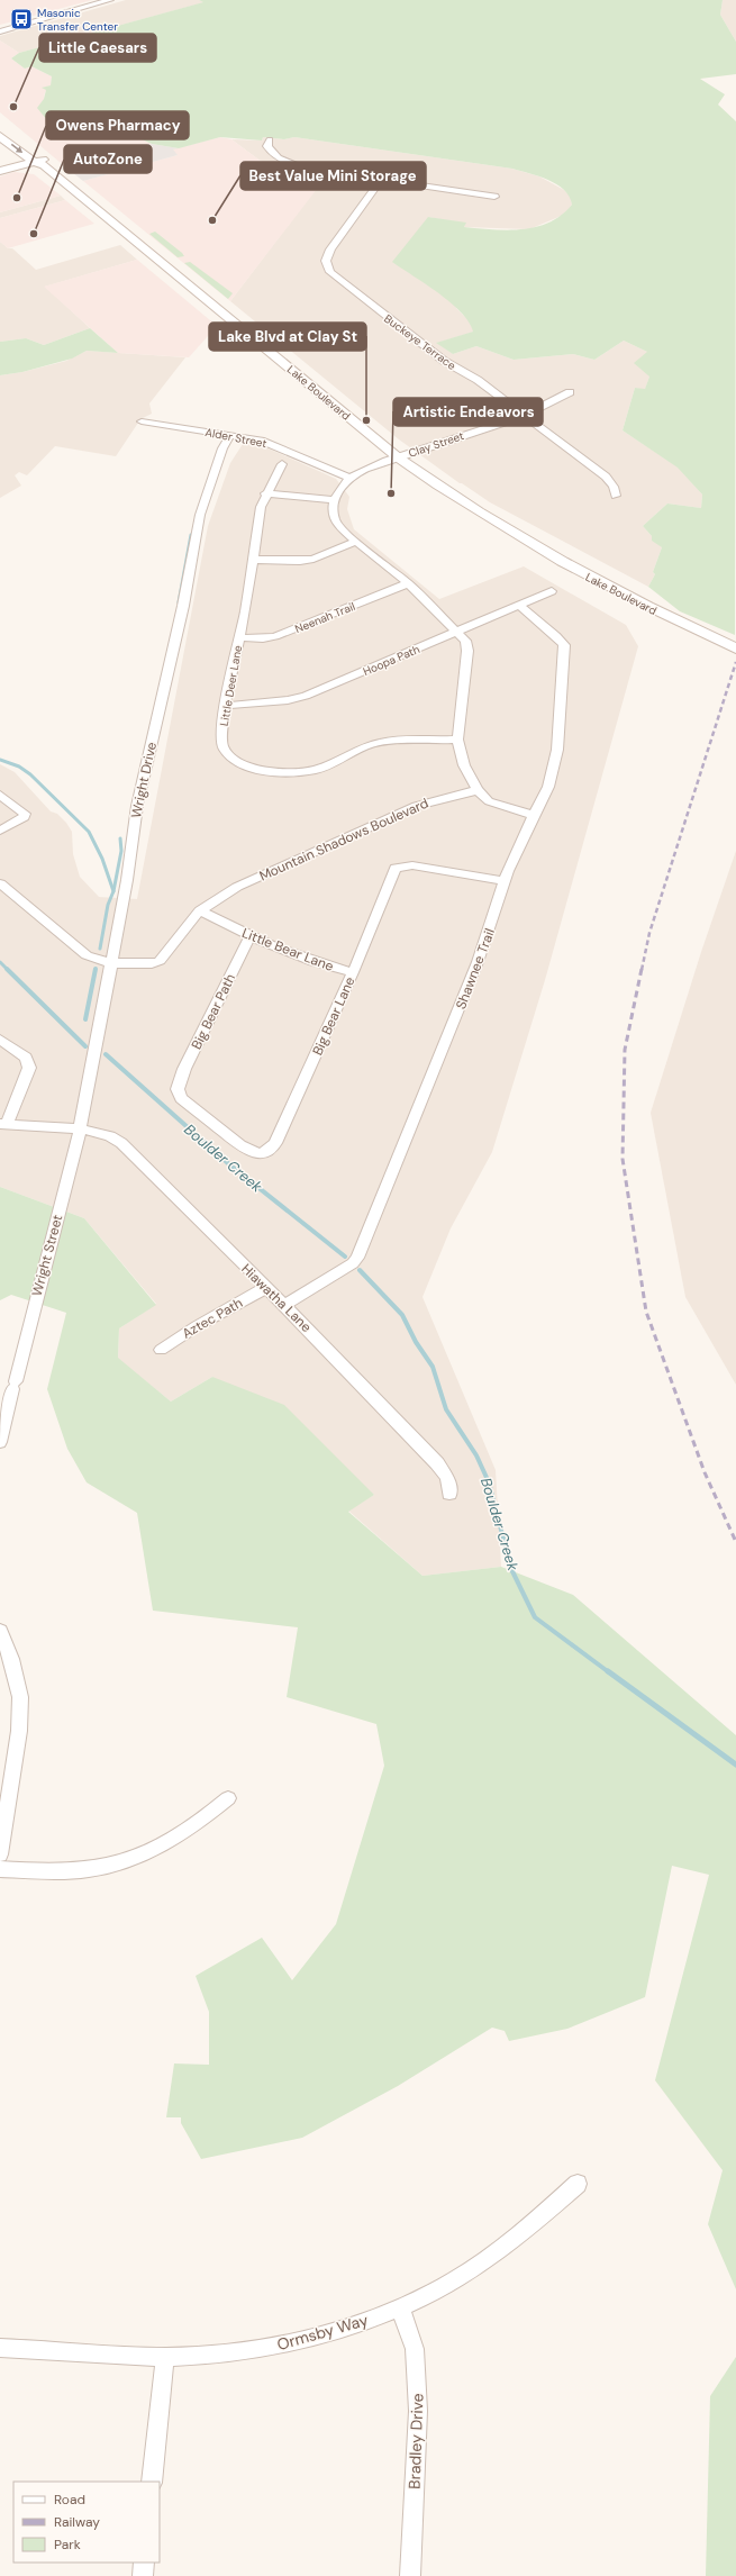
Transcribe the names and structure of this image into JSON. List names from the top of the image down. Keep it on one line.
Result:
{"streets":{"main road":["Lake Boulevard"],"street":["Buckeye Terrace","Alder Street","Clay Street","Neenah Trail","Hoopa Path","Little Deer Lane","Wright Drive","Mountain Shadows Boulevard","Little Bear Lane","Shawnee Trail","Big Bear Path","Big Bear Lane","Wright Street","Hiawatha Lane","Aztec Path","Ormsby Way","Bradley Drive"]},"crossings":[["Buckeye Terrace","Clay Street"],["Lake Boulevard","Clay Street"],["Alder Street","Wright Drive"],["Neenah Trail","Little Deer Lane"],["Hoopa Path","Little Deer Lane"],["Hoopa Path","Shawnee Trail"],["Wright Drive","Mountain Shadows Boulevard"],["Wright Drive","Wright Street"],["Wright Drive","Hiawatha Lane"],["Mountain Shadows Boulevard","Little Bear Lane"],["Little Bear Lane","Big Bear Path"],["Little Bear Lane","Big Bear Lane"],["Shawnee Trail","Big Bear Lane"],["Shawnee Trail","Hiawatha Lane"],["Big Bear Path","Big Bear Lane"],["Wright Street","Hiawatha Lane"],["Hiawatha Lane","Aztec Path"],["Ormsby Way","Bradley Drive"]],"water":["Boulder Creek"],"places":{"bus stop":["Masonic Transfer Center"],"other":["Little Caesars","Owens Pharmacy","Best Value Mini Storage","AutoZone","Lake Blvd at Clay St","Artistic Endeavors"]},"legend":["Road","Railway","Park"]}
